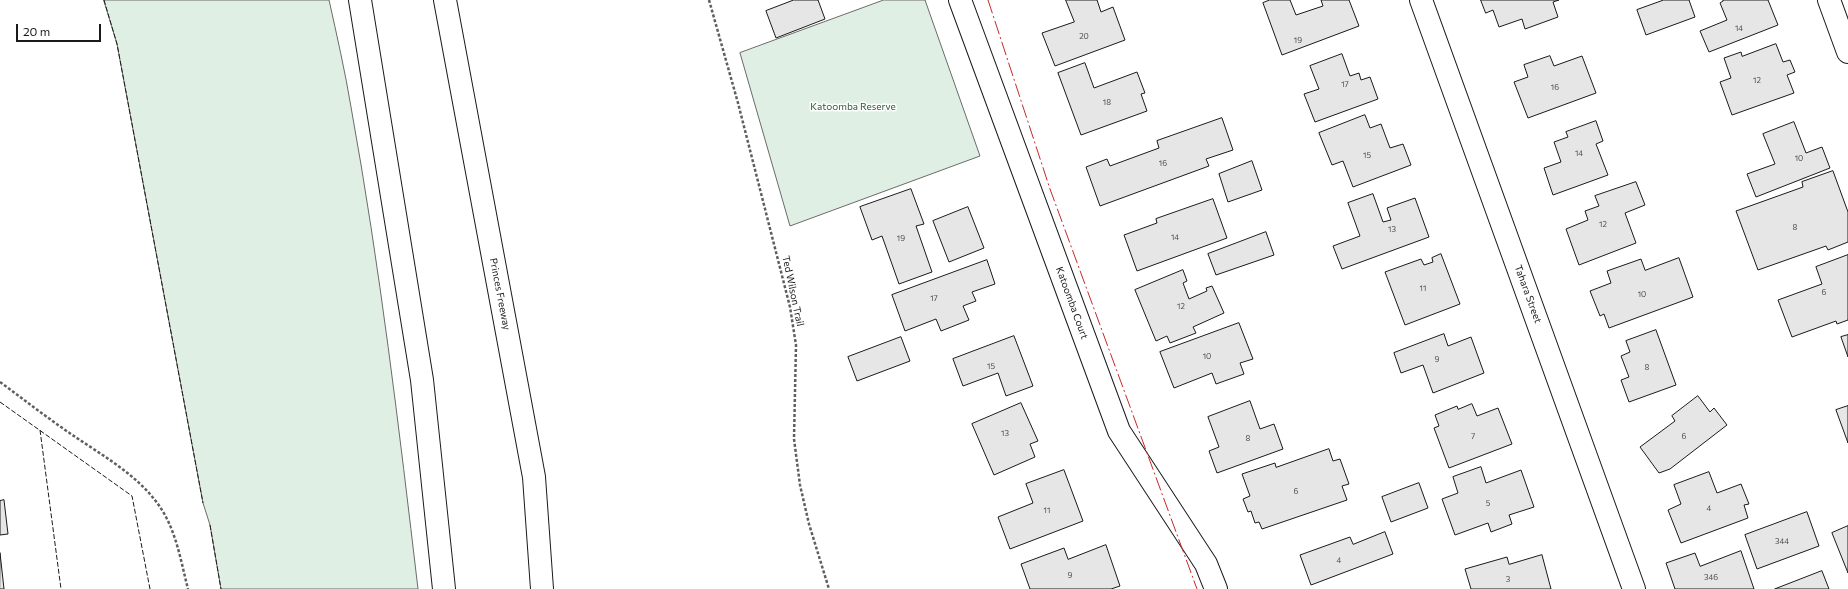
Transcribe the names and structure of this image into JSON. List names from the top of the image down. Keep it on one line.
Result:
{"streets":{"main road":["Princes Freeway","Tahara Street","Katoomba Court"],"path":["Ted Wilson Trail"]},"parks":["Katoomba Reserve"],"house_numbers":["14","20","19","12","17","16","18","14","15","10","16","12","8","13","14","19","11","6","10","17","12","10","9","15","8","13","7","6","8","6","5","4","11","344","4","9","346","3"],"scale_bar":"20 m"}
